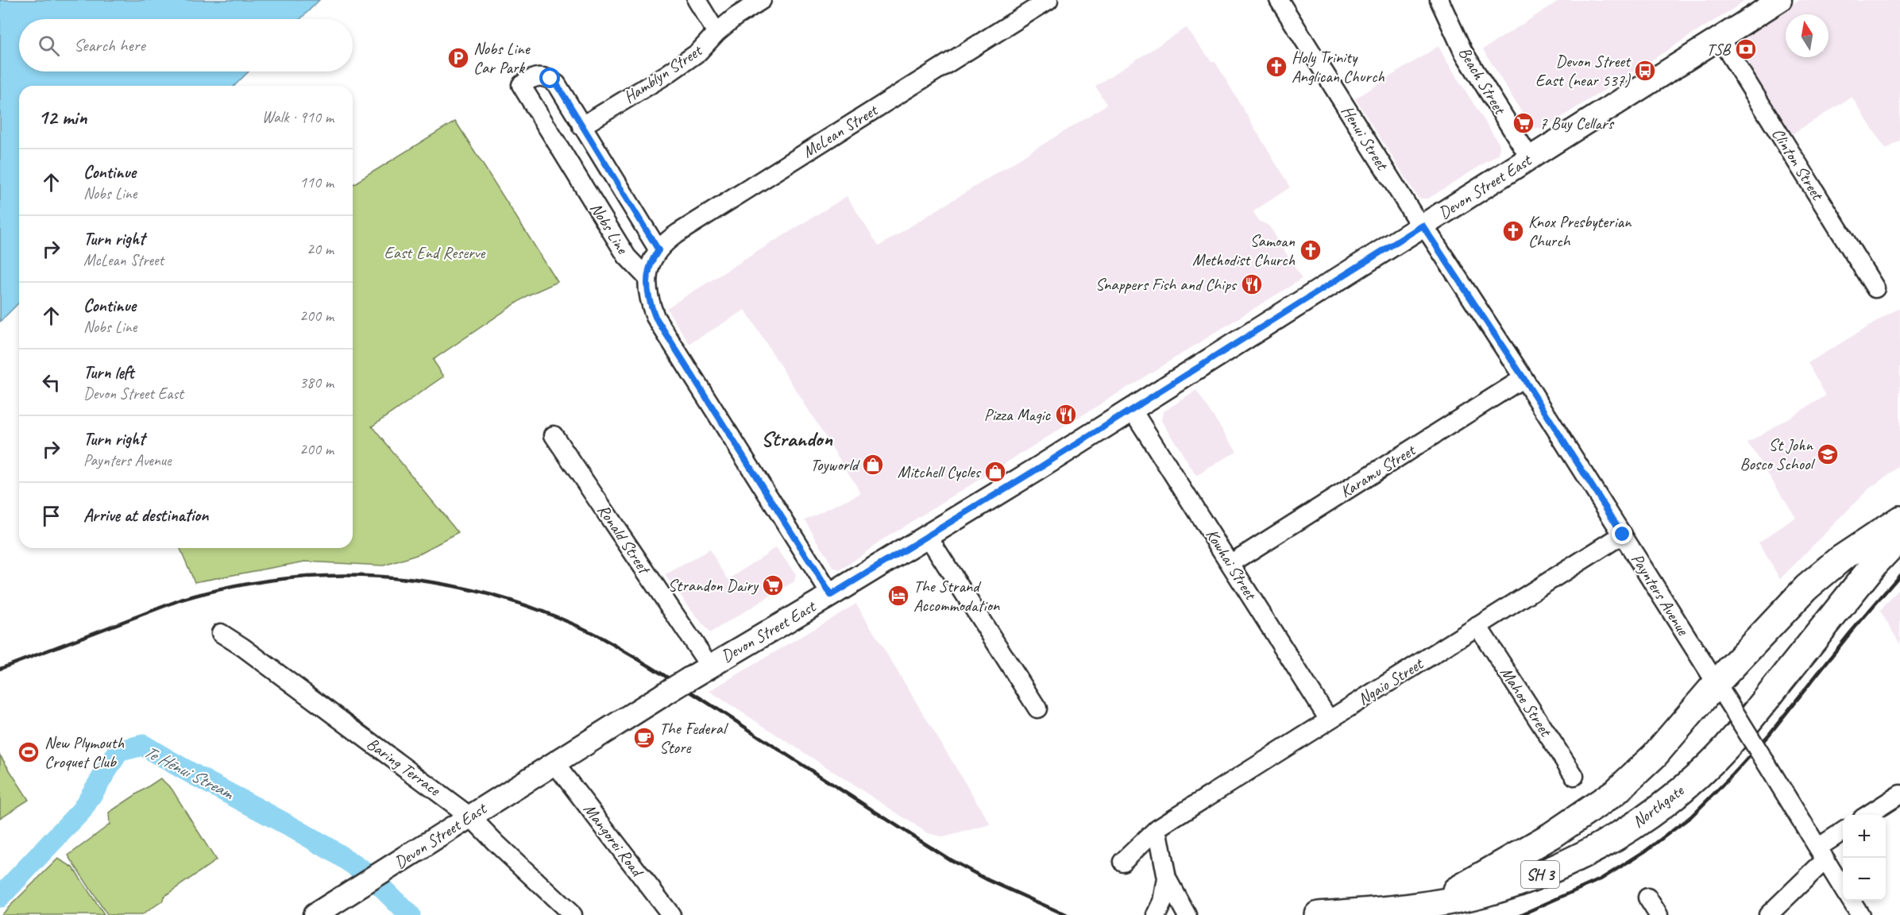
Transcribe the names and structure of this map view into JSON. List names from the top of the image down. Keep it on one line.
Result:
{"streets":{"highway":["Northgate","SH 3"],"main road":["Devon Street East"],"street":["Hamblyn Street","Beach Street","McLean Street","Henui Street","Clinton Street","Nobs Line","Karamu Street","Ronald Street","Kowhai Street","Paynters Avenue","Ngaio Street","Mahoe Street","Baring Terrace","Mangorei Road"]},"crossings":[["Hamblyn Street","Nobs Line"],["Beach Street","Devon Street East"],["McLean Street","Nobs Line"],["Henui Street","Devon Street East"],["Henui Street","Paynters Avenue"],["Clinton Street","Devon Street East"],["Devon Street East","Ronald Street"],["Devon Street East","Kowhai Street"],["Devon Street East","Paynters Avenue"],["Devon Street East","Baring Terrace"],["Devon Street East","Mangorei Road"],["Karamu Street","Kowhai Street"],["Karamu Street","Paynters Avenue"],["Kowhai Street","Ngaio Street"],["Paynters Avenue","Ngaio Street"],["Ngaio Street","Mahoe Street"]],"districts":["Strandon"],"water":["Te Hēnui Stream"],"parks":["East End Reserve"],"places":{"bank":["TSB"],"parking":["Nobs Line Car Park"],"church":["Holy Trinity Anglican Church","Knox Presbyterian Church","Samoan Methodist Church"],"bus stop":["Devon Street East (near 537)"],"supermarket":["7 Buy Cellars","Strandon Dairy"],"restaurant":["Snappers Fish and Chips","Pizza Magic"],"school or university":["St John Bosco School"],"shop":["Toyworld","Mitchell Cycles"],"hotel":["The Strand Accommodation"],"cafe":["The Federal Store"],"sports":["New Plymouth Croquet Club"]},"north":"top","page":{"search":"Search here","heading":["12 min","Walk · 910 m"],"list":[["Continue","Nobs Line","110 m"],["Turn right","McLean Street","20 m"],["Continue","Nobs Line","200 m"],["Turn left","Devon Street East","380 m"],["Turn right","Paynters Avenue","200 m"],"Arrive at destination"],"map_buttons":["+","−"]}}
